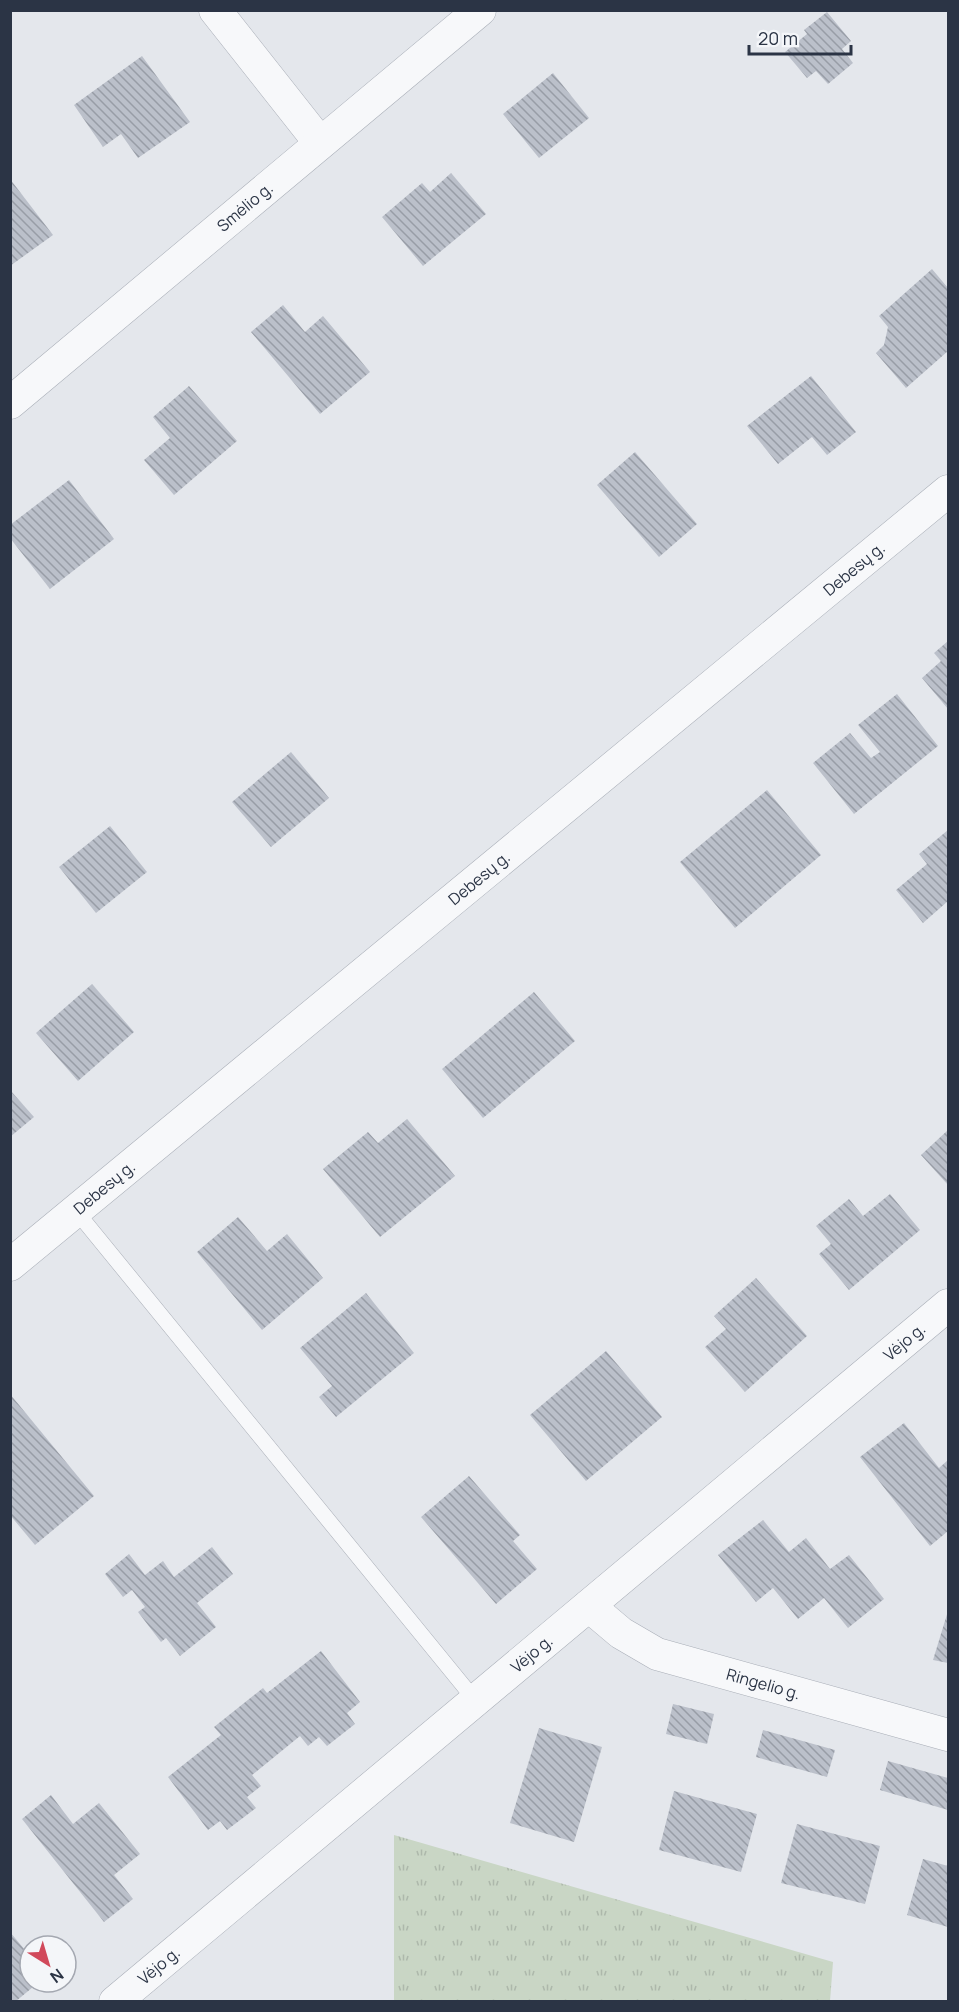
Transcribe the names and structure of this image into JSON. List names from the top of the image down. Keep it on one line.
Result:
{"streets":{"street":["Smėlio g.","Debesų g.","Vėjo g.","Ringelio g."]},"crossings":[["Vėjo g.","Ringelio g."]],"scale_bar":"20 m","north":"bottom right"}
